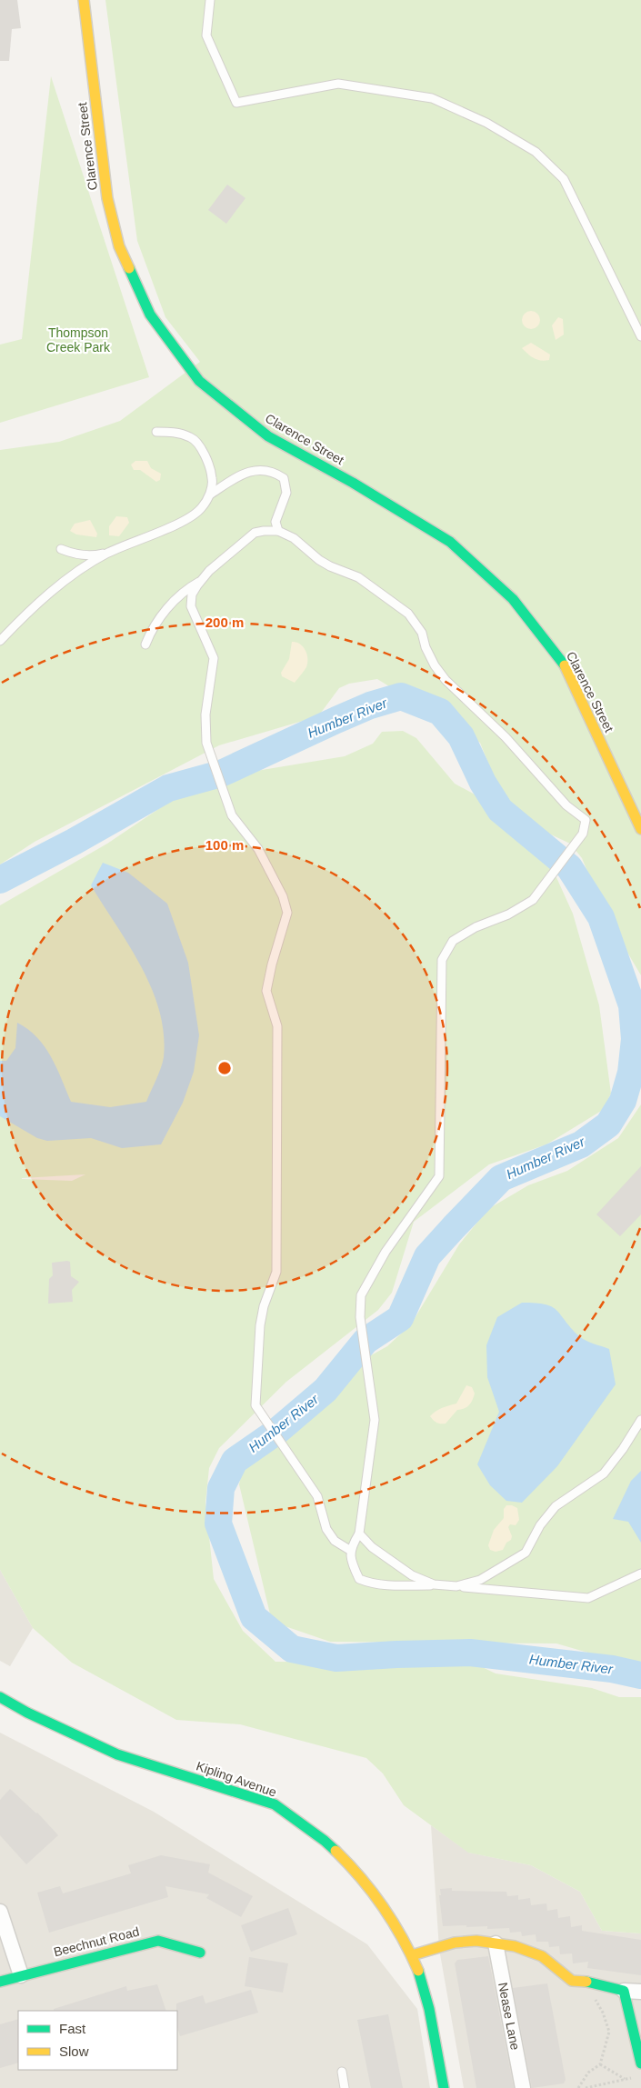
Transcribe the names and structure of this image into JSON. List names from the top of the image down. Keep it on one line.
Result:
{"streets":{"street":["Clarence Street","Kipling Avenue","Beechnut Road","Nease Lane"]},"water":["Humber River"],"parks":["Thompson Creek Park"],"legend":["Fast","Slow"],"rings":["200 m","100 m"]}
